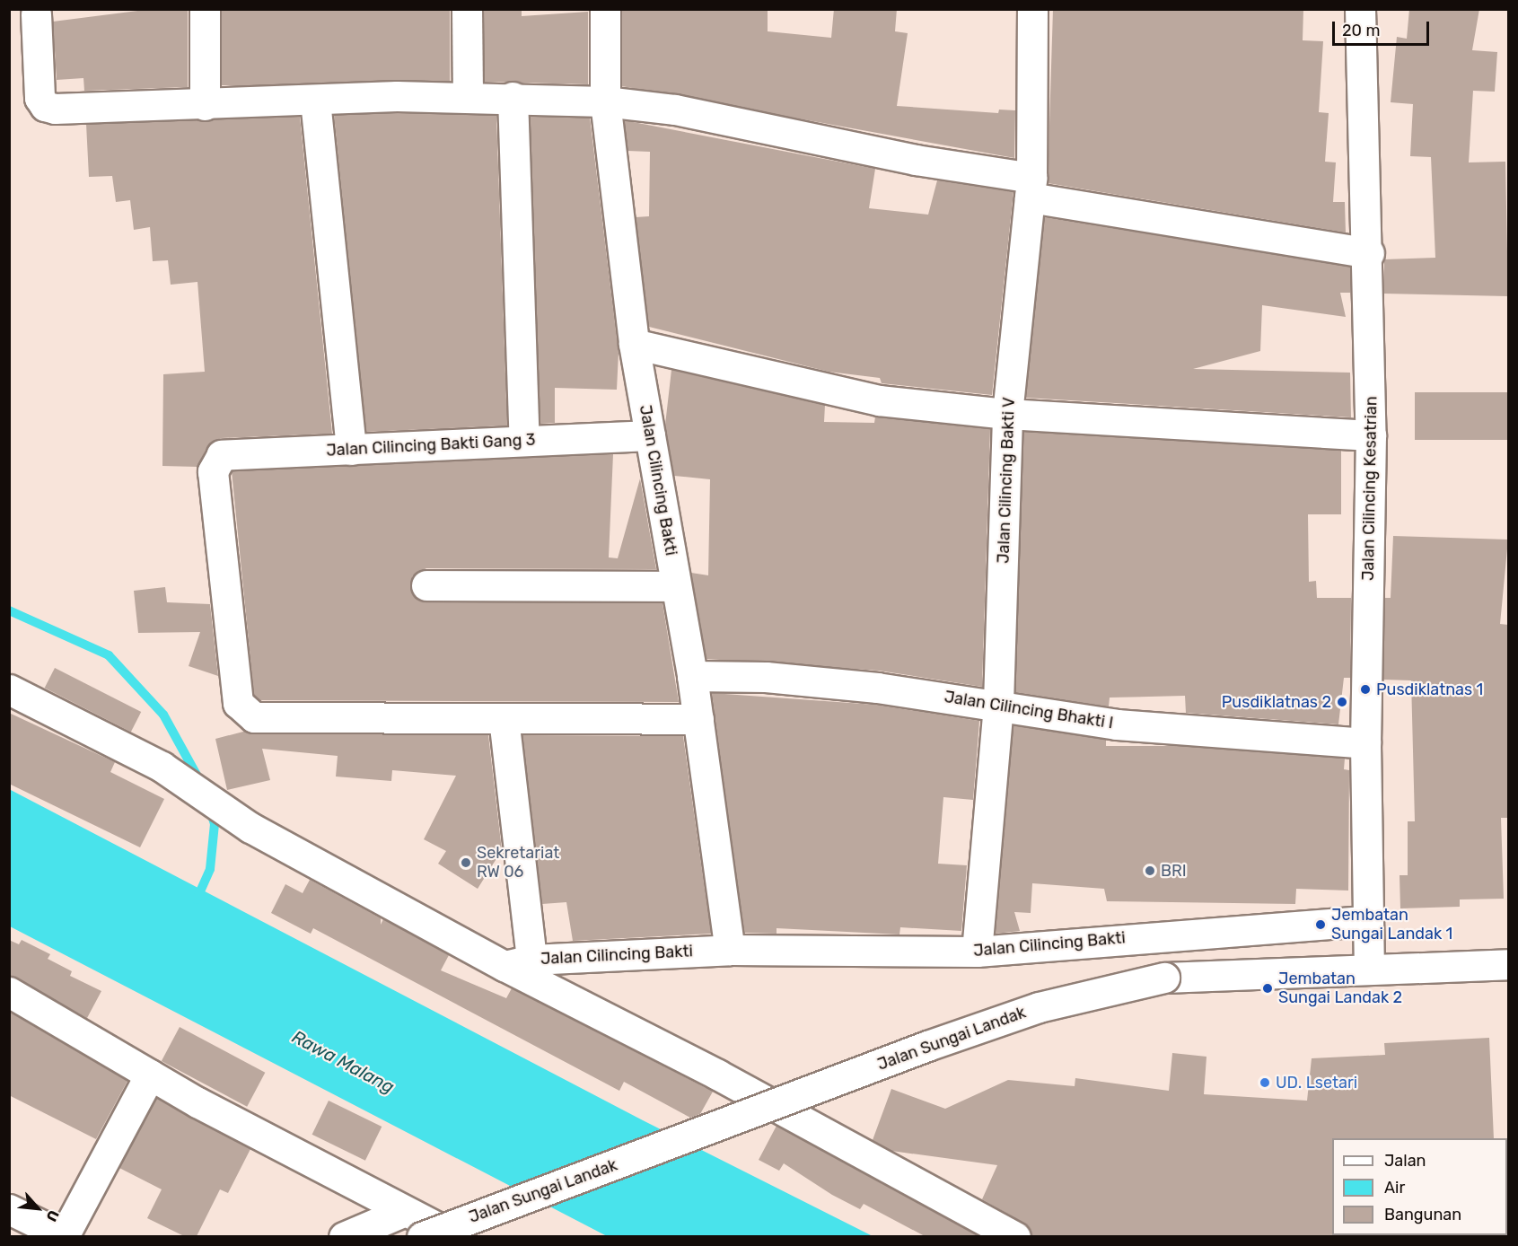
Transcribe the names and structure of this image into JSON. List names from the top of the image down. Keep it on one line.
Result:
{"streets":{"street":["Jalan Cilincing Bakti Gang 3","Jalan Cilincing Bakti","Jalan Cilincing Bakti V","Jalan Cilincing Kesatrian","Jalan Cilincing Bhakti I","Jalan Sungai Landak"]},"crossings":[["Jalan Cilincing Bakti Gang 3","Jalan Cilincing Bakti"],["Jalan Cilincing Bakti","Jalan Cilincing Bakti V"],["Jalan Cilincing Bakti","Jalan Cilincing Kesatrian"],["Jalan Cilincing Bakti","Jalan Cilincing Bhakti I"],["Jalan Cilincing Bakti V","Jalan Cilincing Bhakti I"],["Jalan Cilincing Kesatrian","Jalan Cilincing Bhakti I"],["Jalan Cilincing Kesatrian","Jalan Sungai Landak"]],"water":["Rawa Malang"],"places":["Pusdiklatnas 1","Pusdiklatnas 2","Sekretariat RW 06","BRI","Jembatan Sungai Landak 1","Jembatan Sungai Landak 2","UD. Lsetari"],"legend":["Jalan","Air","Bangunan"],"scale_bar":"20 m","north":"bottom right"}
